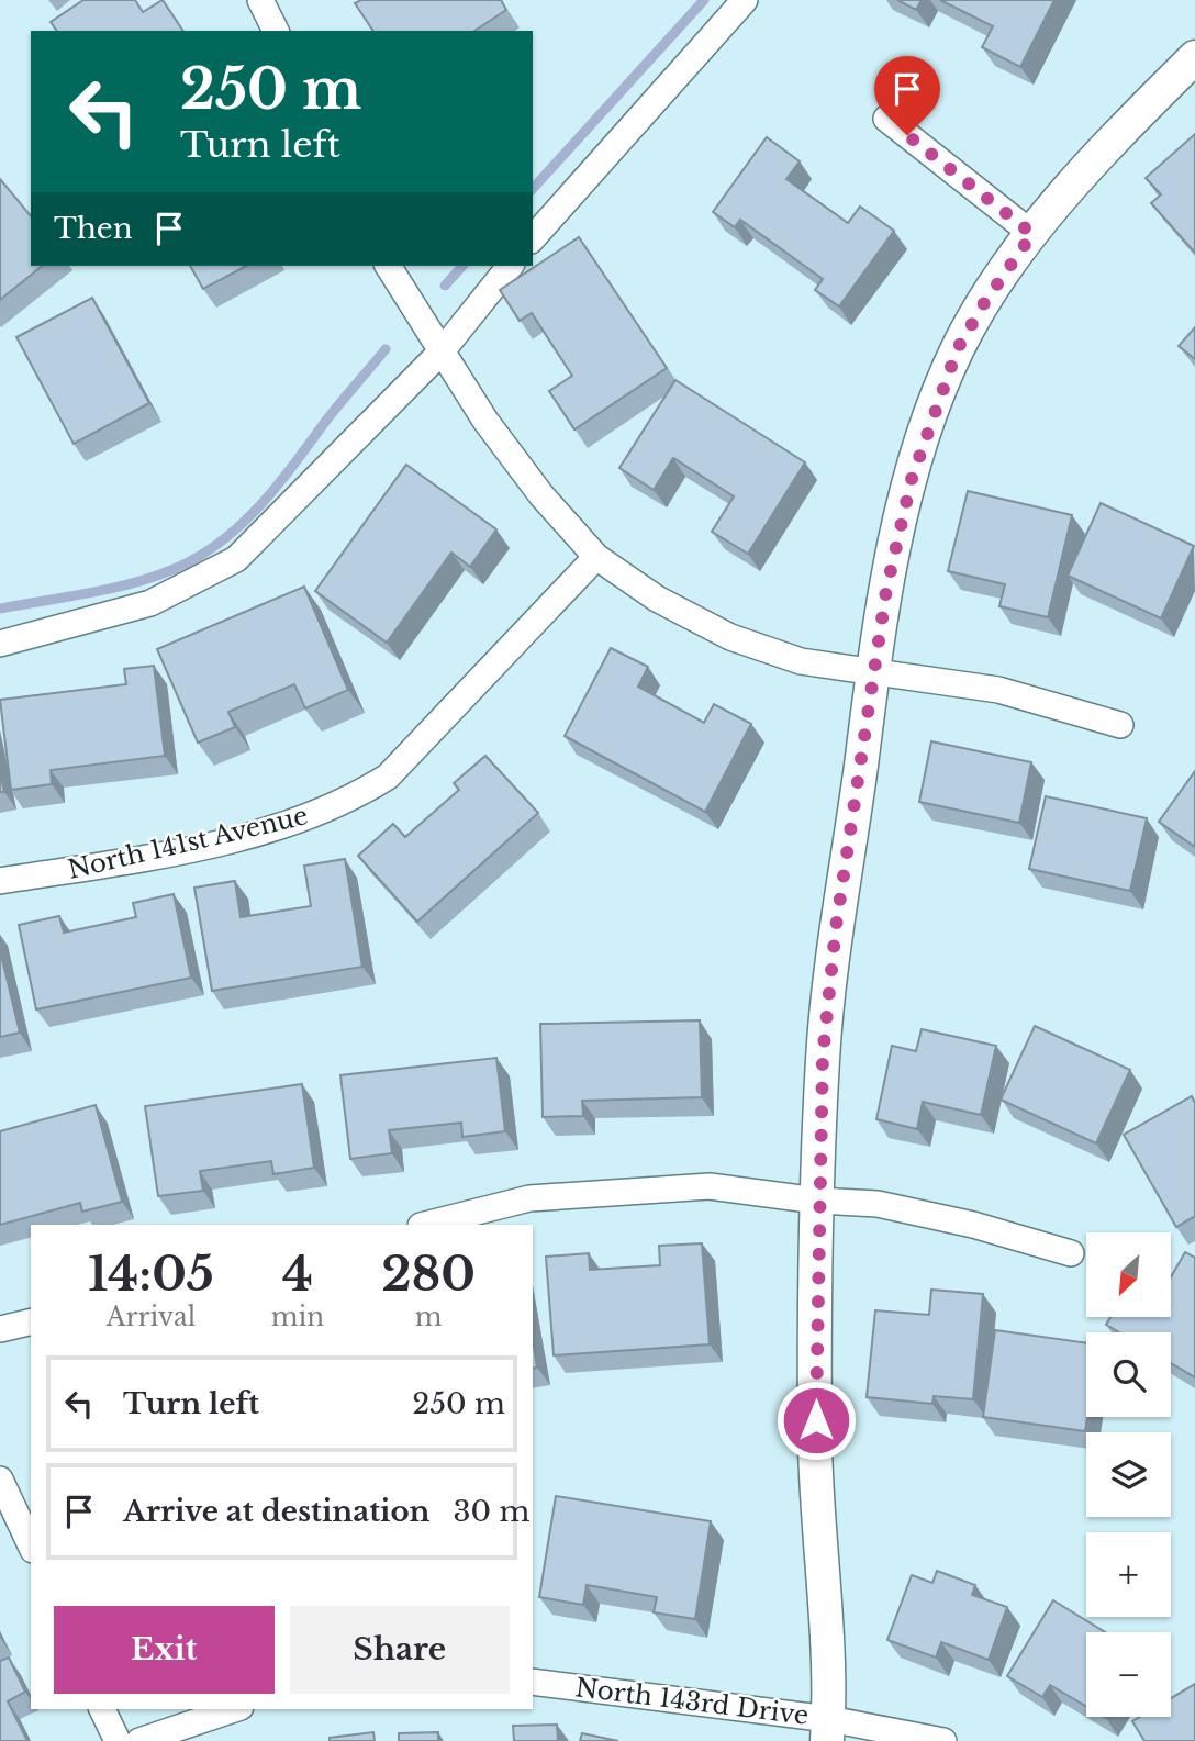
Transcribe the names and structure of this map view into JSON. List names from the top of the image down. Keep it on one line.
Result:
{"streets":{"street":["North 141st Avenue","North 143rd Drive"]},"north":"bottom left","page":{"turn":["250 m","Turn left"],"then":"Then","eta":["14:05","Arrival","4","min","280","m"],"map_buttons":["+","−"],"list":[{"name":"Turn left","value":"250 m"},{"name":"Arrive at destination","value":"30 m"}],"buttons":["Exit","Share"]}}
